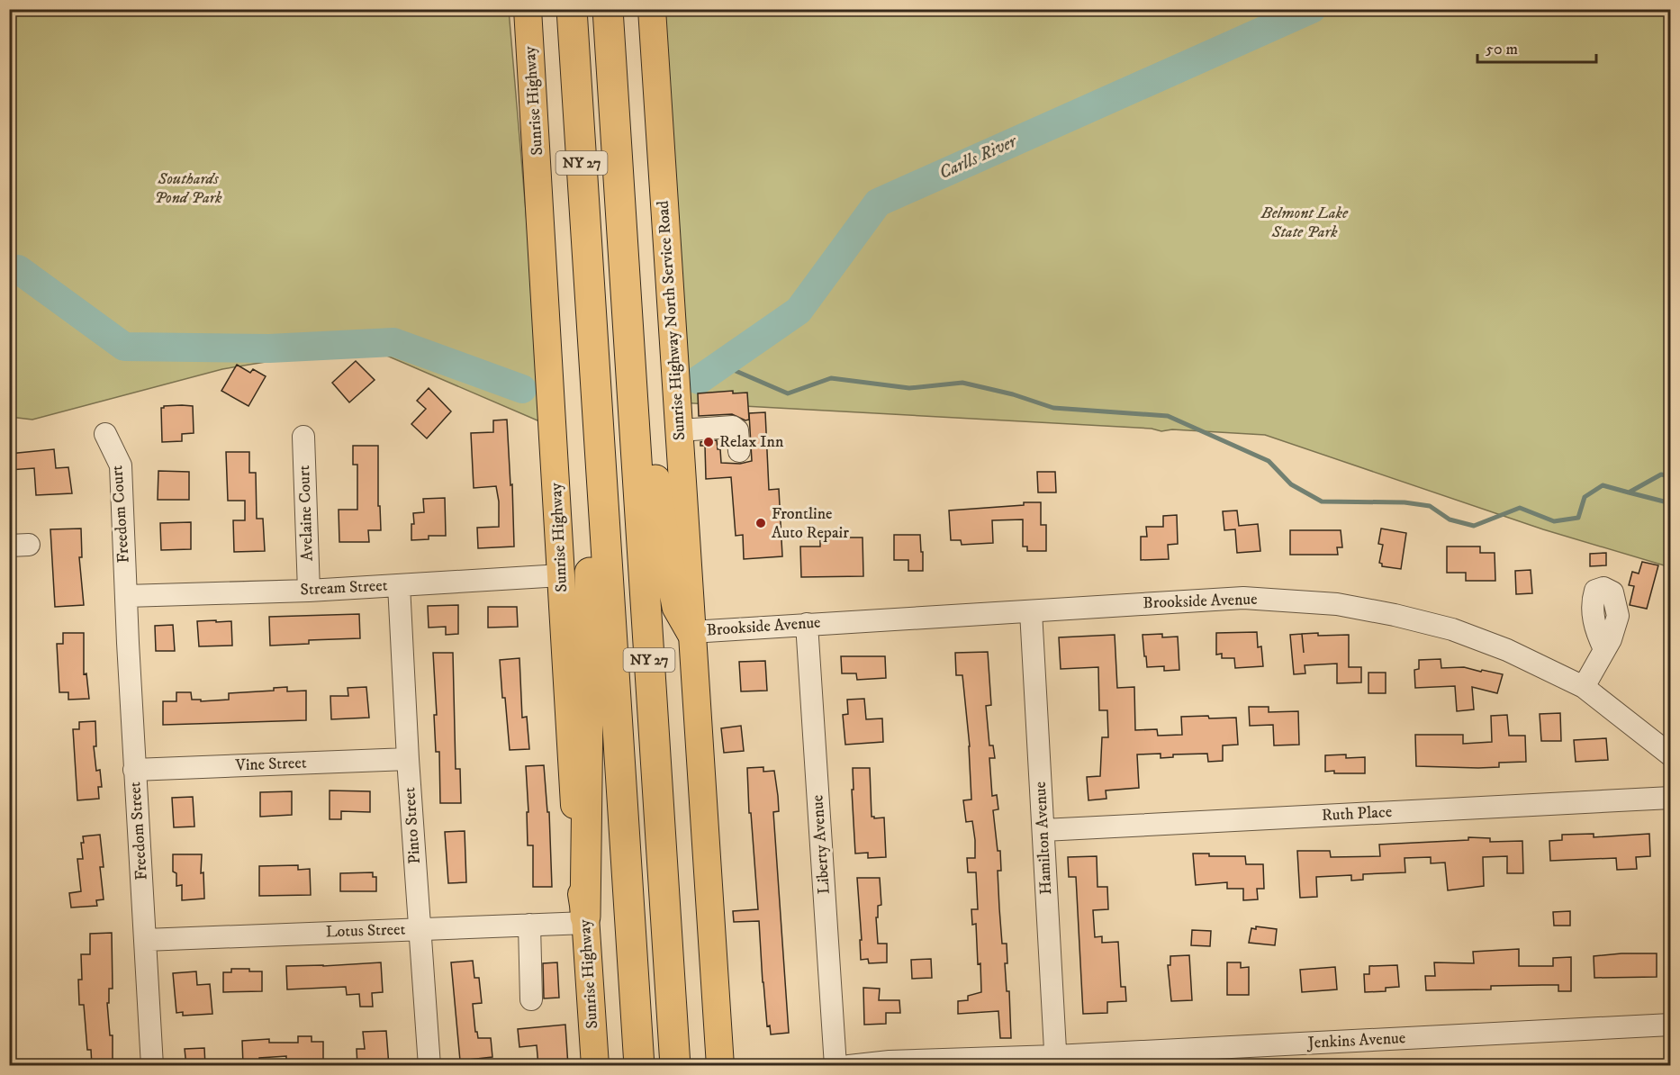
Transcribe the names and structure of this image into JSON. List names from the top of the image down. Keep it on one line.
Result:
{"streets":{"highway":["NY 27"],"main road":["Sunrise Highway","Sunrise Highway North Service Road"],"street":["Avelaine Court","Freedom Court","Stream Street","Brookside Avenue","Vine Street","Ruth Place","Pinto Street","Freedom Street","Hamilton Avenue","Liberty Avenue","Lotus Street","Jenkins Avenue"]},"crossings":[["Sunrise Highway","Stream Street"],["Sunrise Highway","Lotus Street"],["Sunrise Highway North Service Road","Brookside Avenue"],["Avelaine Court","Stream Street"],["Freedom Court","Stream Street"],["Freedom Court","Freedom Street"],["Stream Street","Pinto Street"],["Stream Street","Freedom Street"],["Brookside Avenue","Hamilton Avenue"],["Brookside Avenue","Liberty Avenue"],["Vine Street","Pinto Street"],["Vine Street","Freedom Street"],["Ruth Place","Hamilton Avenue"],["Pinto Street","Lotus Street"],["Freedom Street","Lotus Street"],["Hamilton Avenue","Jenkins Avenue"]],"water":["Carlls River"],"parks":["Southards Pond Park","Belmont Lake State Park"],"places":["Relax Inn","Frontline Auto Repair"],"scale_bar":"50 m"}
